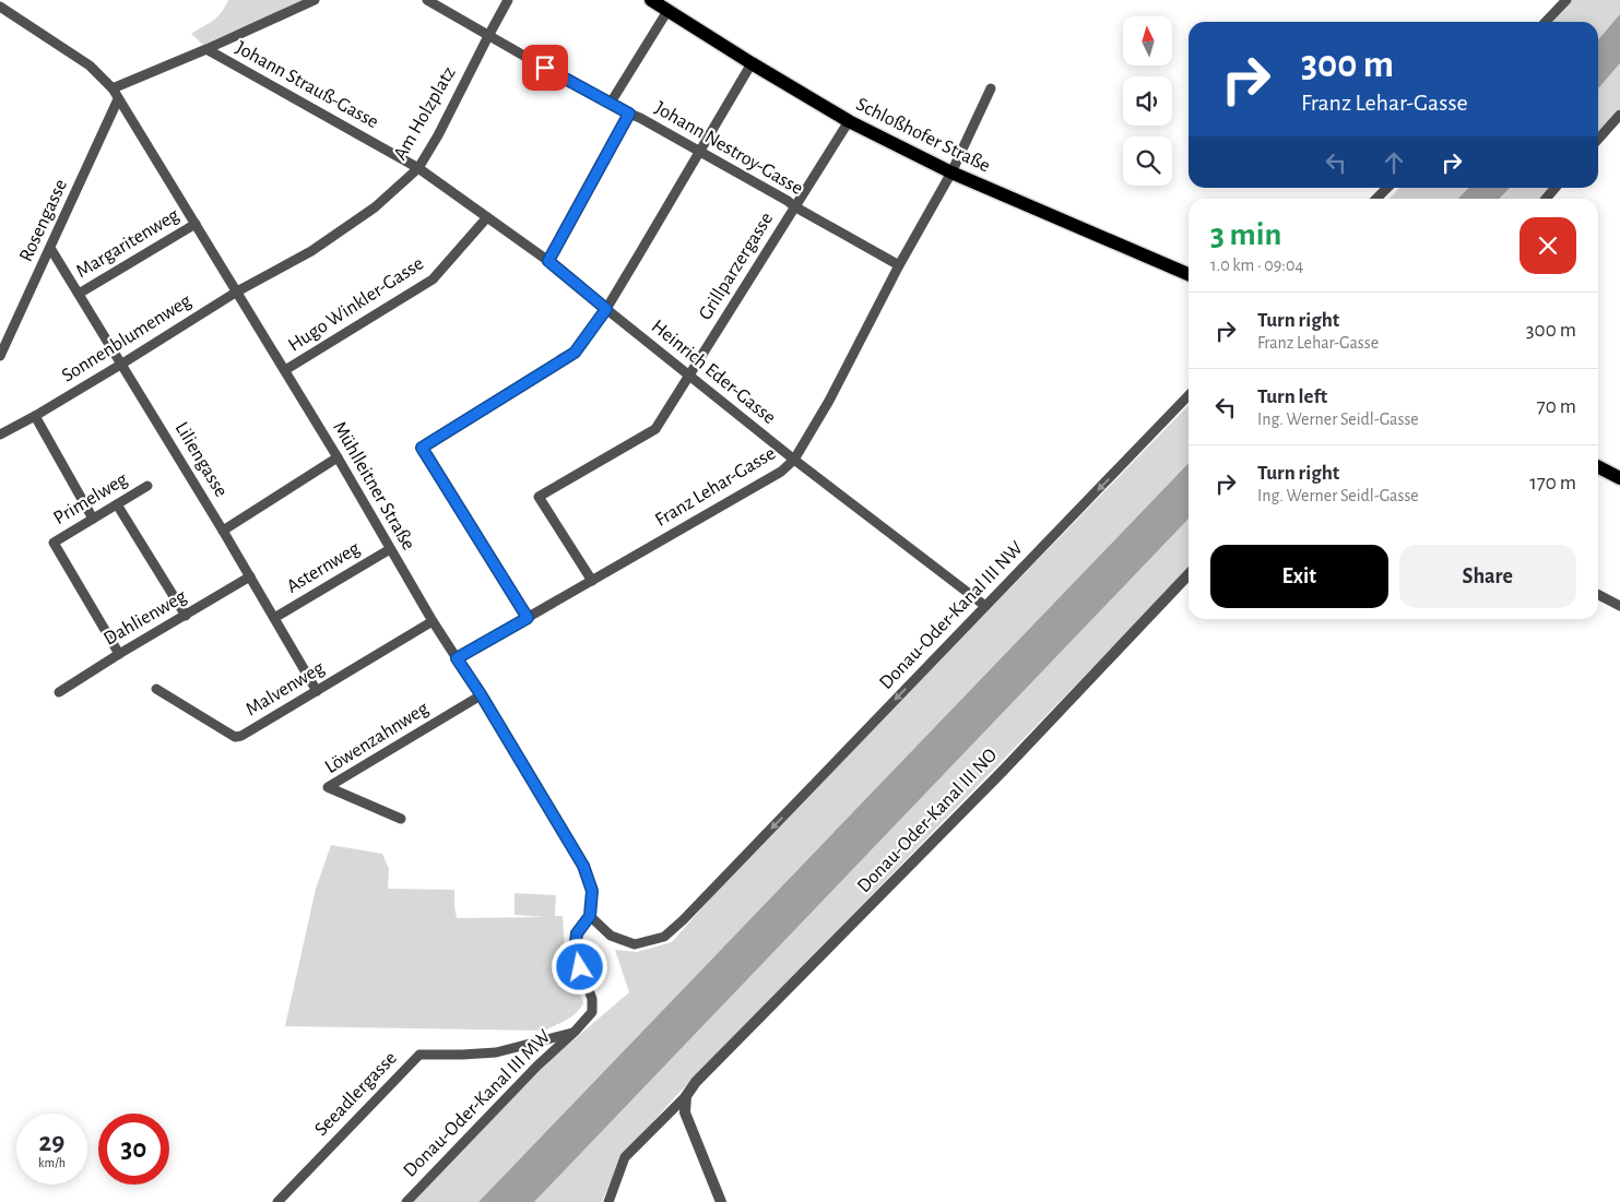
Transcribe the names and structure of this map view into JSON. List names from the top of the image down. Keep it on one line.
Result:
{"streets":{"main road":["Schloßhofer Straße"],"street":["Johann Strauß-Gasse","Am Holzplatz","Johann Nestroy-Gasse","Rosengasse","Margaritenweg","Grillparzergasse","Hugo Winkler-Gasse","Sonnenblumenweg","Heinrich Eder-Gasse","Liliengasse","Mühlleitner Straße","Franz Lehar-Gasse","Primelweg","Asternweg","Donau-Oder-Kanal III NW","Dahlienweg","Malvenweg","Löwenzahnweg","Donau-Oder-Kanal III NO","Seeadlergasse","Donau-Oder-Kanal III MW"]},"crossings":[["Johann Strauß-Gasse","Am Holzplatz"],["Johann Strauß-Gasse","Heinrich Eder-Gasse"],["Am Holzplatz","Johann Nestroy-Gasse"],["Am Holzplatz","Sonnenblumenweg"],["Am Holzplatz","Heinrich Eder-Gasse"],["Am Holzplatz","Mühlleitner Straße"],["Schloßhofer Straße","Grillparzergasse"],["Schloßhofer Straße","Franz Lehar-Gasse"],["Johann Nestroy-Gasse","Grillparzergasse"],["Johann Nestroy-Gasse","Franz Lehar-Gasse"],["Rosengasse","Liliengasse"],["Rosengasse","Mühlleitner Straße"],["Margaritenweg","Liliengasse"],["Margaritenweg","Mühlleitner Straße"],["Grillparzergasse","Heinrich Eder-Gasse"],["Grillparzergasse","Franz Lehar-Gasse"],["Hugo Winkler-Gasse","Heinrich Eder-Gasse"],["Hugo Winkler-Gasse","Mühlleitner Straße"],["Sonnenblumenweg","Liliengasse"],["Sonnenblumenweg","Mühlleitner Straße"],["Heinrich Eder-Gasse","Franz Lehar-Gasse"],["Heinrich Eder-Gasse","Donau-Oder-Kanal III NW"],["Liliengasse","Asternweg"],["Liliengasse","Dahlienweg"],["Liliengasse","Malvenweg"],["Mühlleitner Straße","Franz Lehar-Gasse"],["Mühlleitner Straße","Asternweg"],["Mühlleitner Straße","Donau-Oder-Kanal III NW"],["Mühlleitner Straße","Malvenweg"],["Mühlleitner Straße","Löwenzahnweg"],["Mühlleitner Straße","Seeadlergasse"],["Mühlleitner Straße","Donau-Oder-Kanal III MW"],["Primelweg","Dahlienweg"],["Seeadlergasse","Donau-Oder-Kanal III MW"]],"one_way":["Donau-Oder-Kanal III NW"],"north":"top","page":{"turn":["300 m","Franz Lehar-Gasse"],"heading":["3 min","1.0 km · 09:04"],"list":[{"name":"Turn right","note":"Franz Lehar-Gasse","value":"300 m"},{"name":"Turn left","note":"Ing. Werner Seidl-Gasse","value":"70 m"},{"name":"Turn right","note":"Ing. Werner Seidl-Gasse","value":"170 m"}],"buttons":["Exit","Share"],"speed":"29 km/h","limit":"30"}}
